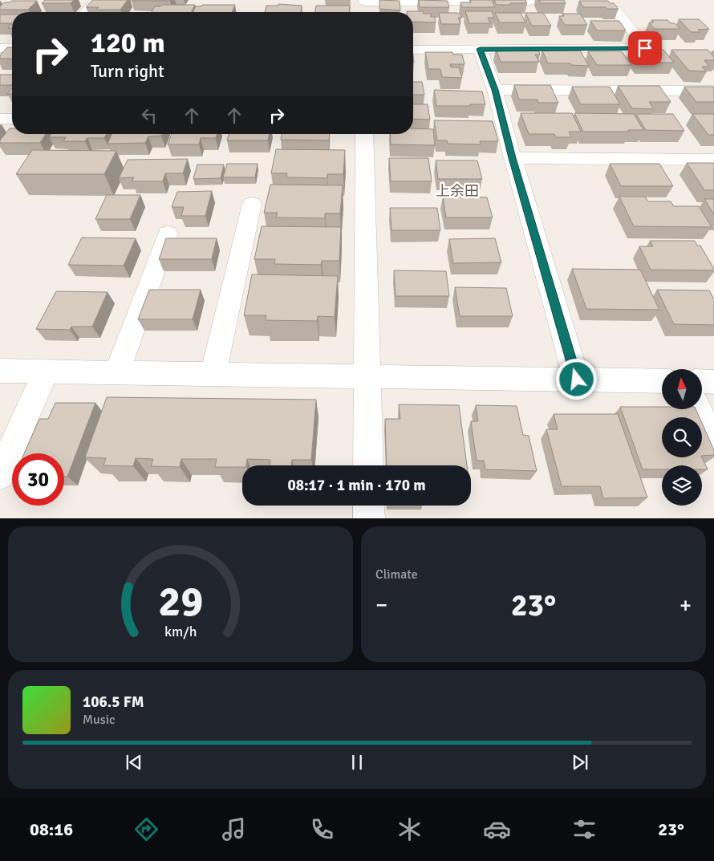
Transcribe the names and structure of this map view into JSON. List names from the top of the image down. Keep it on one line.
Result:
{"districts":["上余田"],"north":"top","page":{"turn":["120 m","Turn right"],"limit":"30","trip":"08:17 · 1 min · 170 m","tile":"Climate","heat":["−","23°","+"],"song":["106.5 FM","Music"],"tabs":["08:16","23°"],"gauge":["29","km/h"]}}
